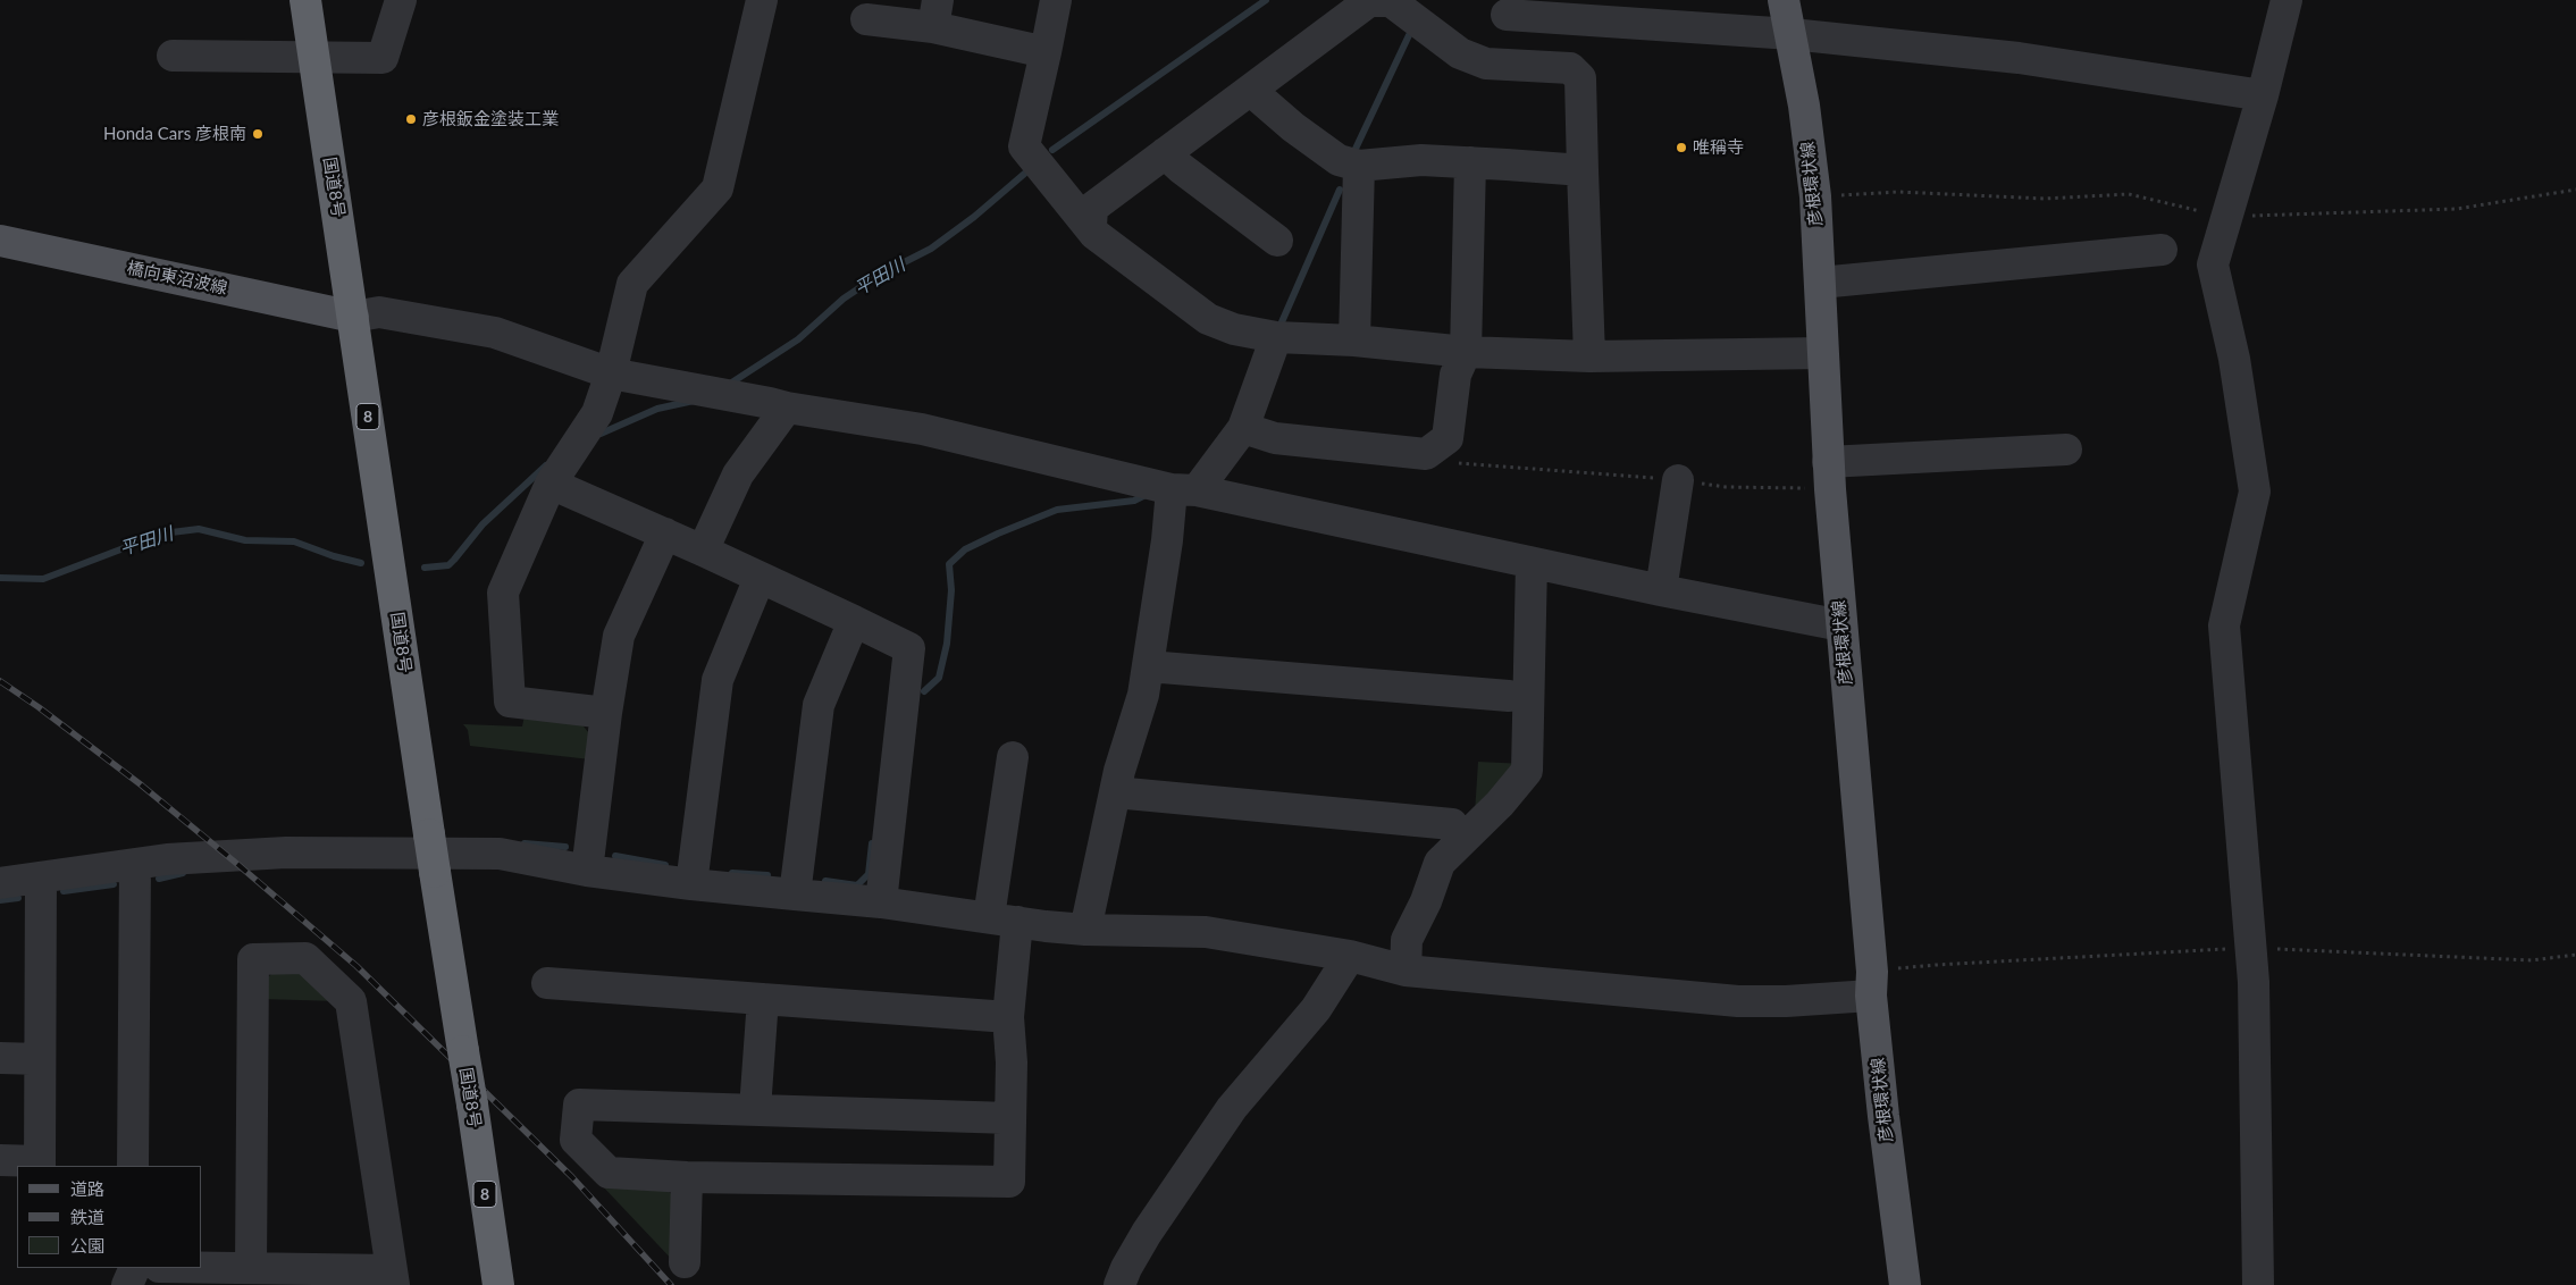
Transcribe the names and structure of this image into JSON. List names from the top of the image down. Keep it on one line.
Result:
{"streets":{"highway":["国道8号","8"],"main road":["彦根環状線","橋向東沼波線"]},"crossings":[["国道8号","橋向東沼波線"]],"water":["平田川"],"places":["彦根鈑金塗装工業","Honda Cars 彦根南","唯稱寺"],"legend":["道路","鉄道","公園"]}
